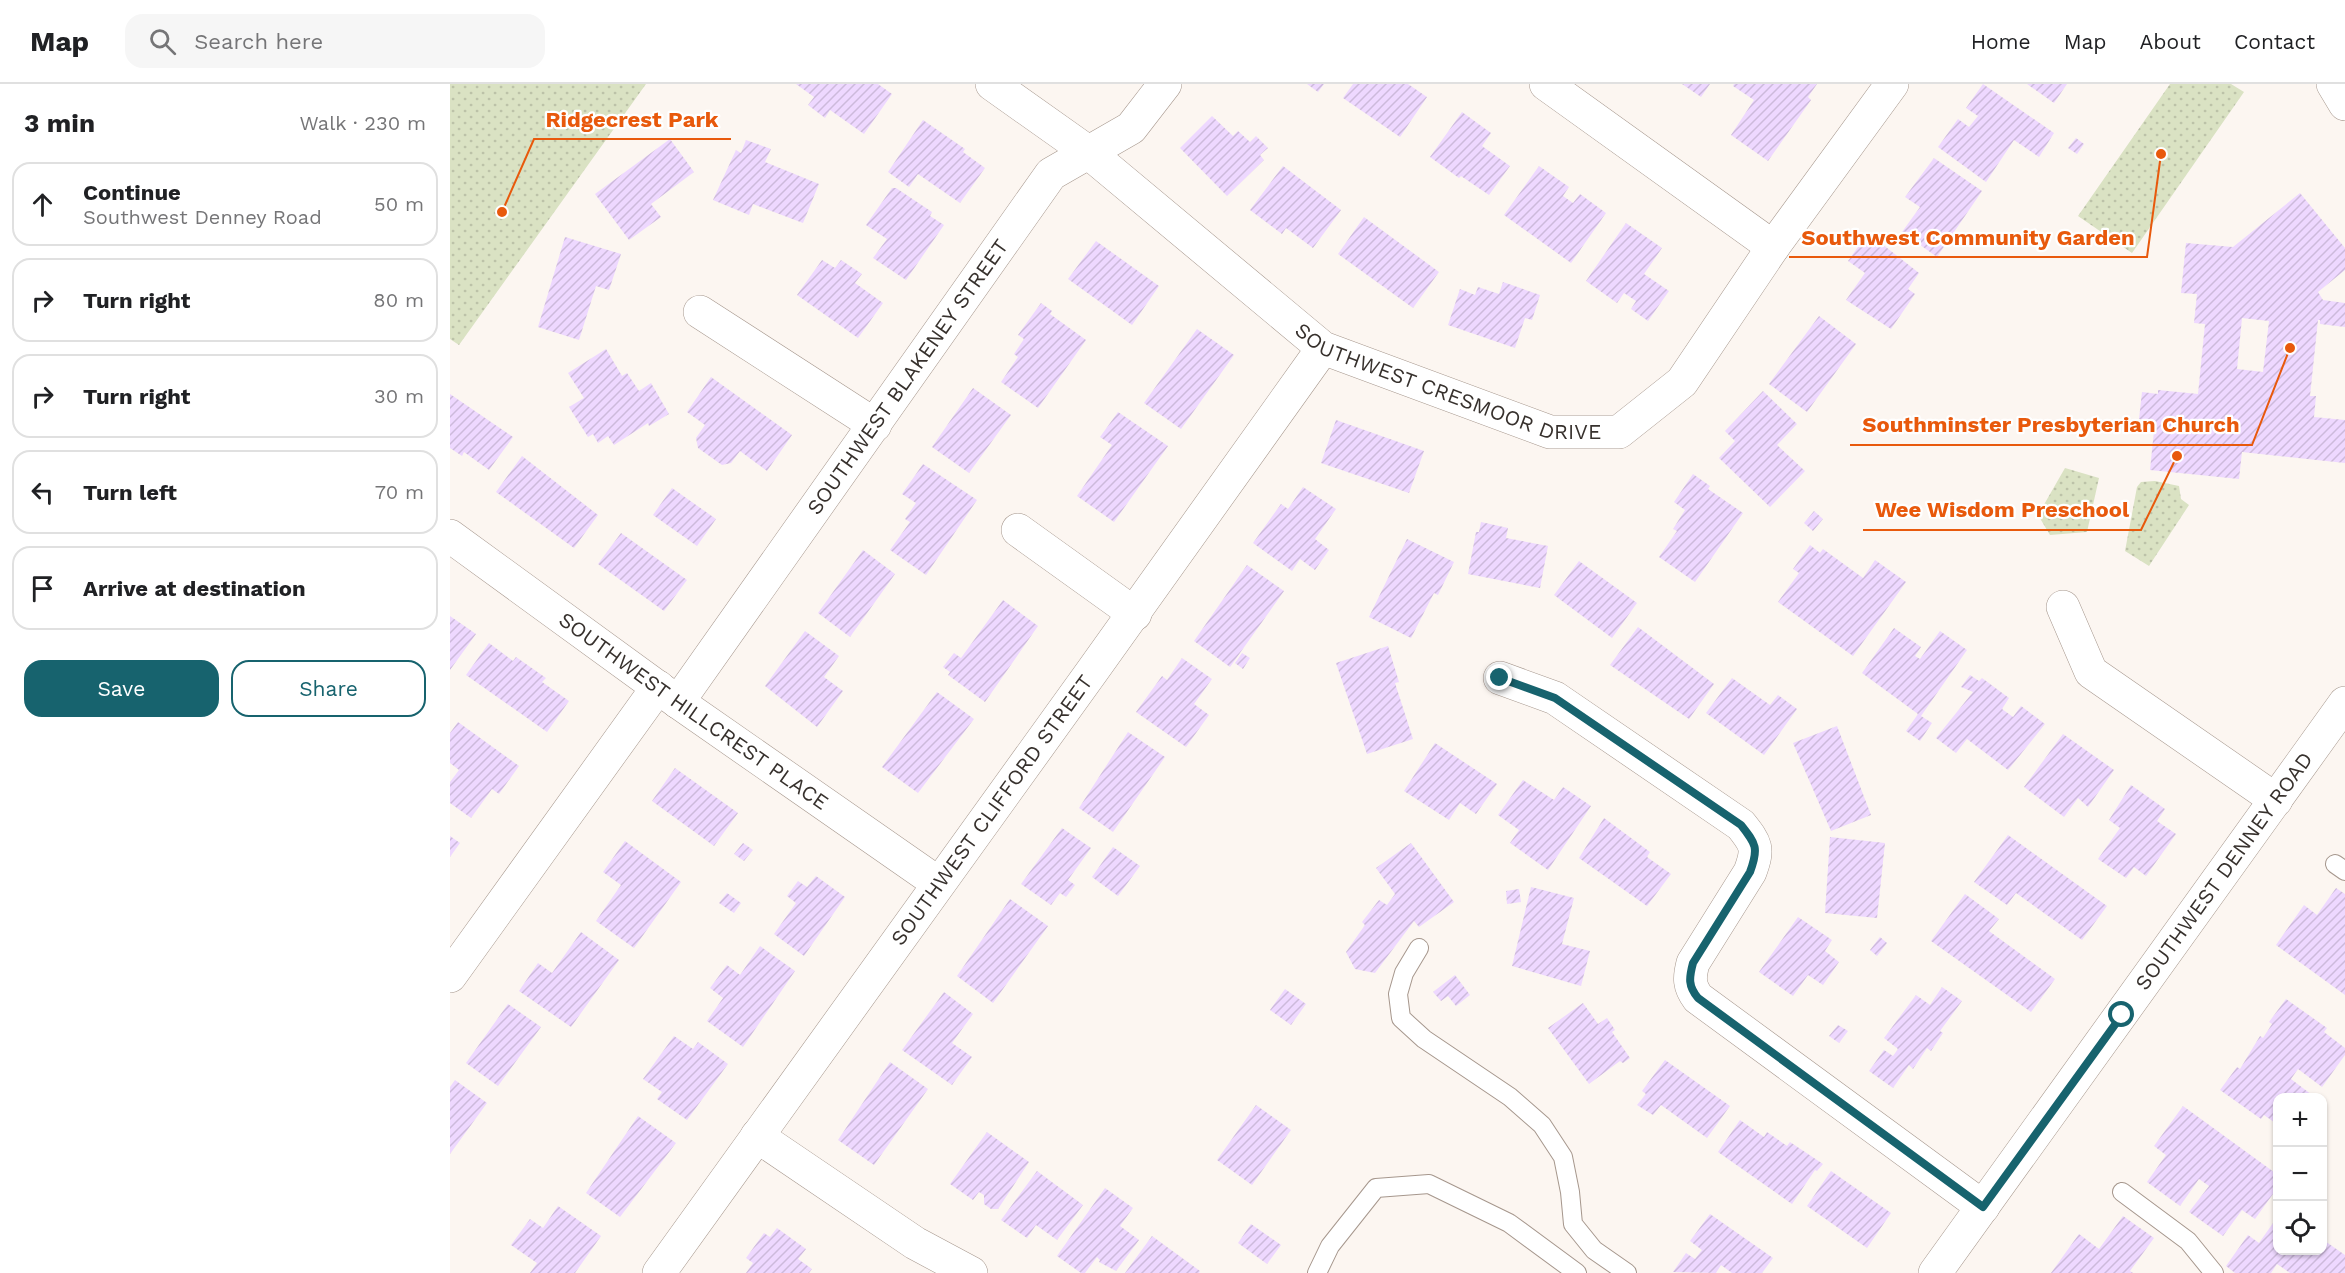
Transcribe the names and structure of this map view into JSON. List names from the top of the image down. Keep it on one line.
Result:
{"streets":{"street":["SOUTHWEST CRESMOOR DRIVE","SOUTHWEST BLAKENEY STREET","SOUTHWEST HILLCREST PLACE","SOUTHWEST CLIFFORD STREET","SOUTHWEST DENNEY ROAD"]},"crossings":[["SOUTHWEST CRESMOOR DRIVE","SOUTHWEST BLAKENEY STREET"],["SOUTHWEST CRESMOOR DRIVE","SOUTHWEST CLIFFORD STREET"],["SOUTHWEST BLAKENEY STREET","SOUTHWEST HILLCREST PLACE"],["SOUTHWEST HILLCREST PLACE","SOUTHWEST CLIFFORD STREET"]],"places":["Southwest Community Garden","Ridgecrest Park","Southminster Presbyterian Church","Wee Wisdom Preschool"],"page":{"header":"Map","search":"Search here","nav":["Home","Map","About","Contact"],"heading":["3 min","Walk · 230 m"],"list":[["Continue","Southwest Denney Road","50 m"],["Turn right","80 m"],["Turn right","30 m"],["Turn left","70 m"],"Arrive at destination"],"buttons":["Save","Share"],"map_buttons":["+","−"]}}
